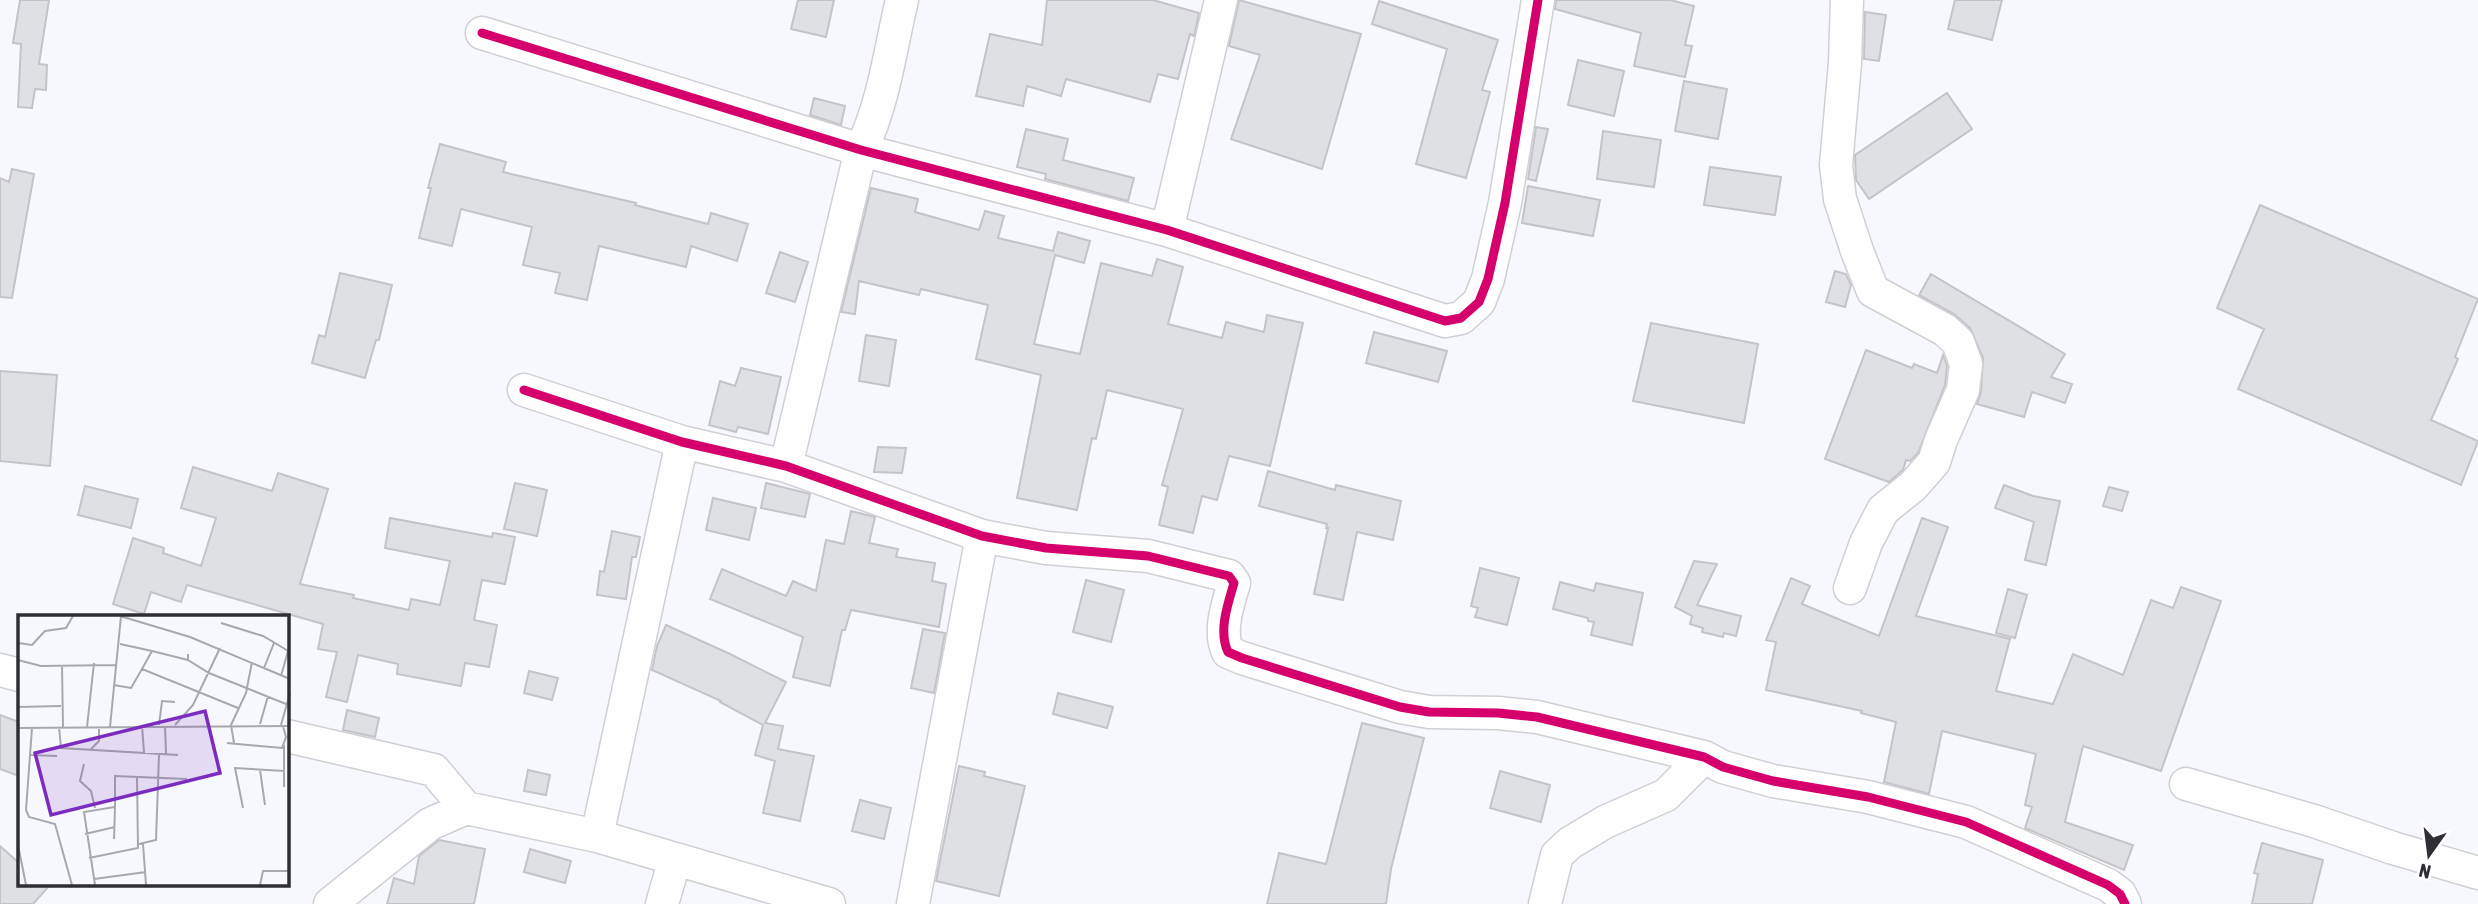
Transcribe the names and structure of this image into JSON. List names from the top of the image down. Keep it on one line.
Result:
{"north":"bottom"}
